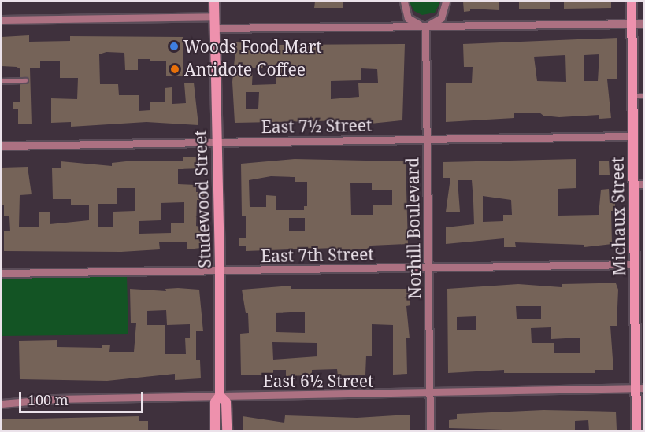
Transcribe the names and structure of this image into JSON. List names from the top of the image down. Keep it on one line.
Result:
{"streets":{"main road":["Studewood Street","Michaux Street"],"street":["East 7½ Street","Norhill Boulevard","East 7th Street","East 6½ Street"]},"crossings":[["East 7½ Street","Studewood Street"],["East 7½ Street","Michaux Street"],["East 7½ Street","Norhill Boulevard"],["Studewood Street","East 7th Street"],["Studewood Street","East 6½ Street"],["Michaux Street","East 7th Street"],["Michaux Street","East 6½ Street"],["Norhill Boulevard","East 7th Street"],["Norhill Boulevard","East 6½ Street"]],"places":["Woods Food Mart","Antidote Coffee"],"scale_bar":"100 m"}
